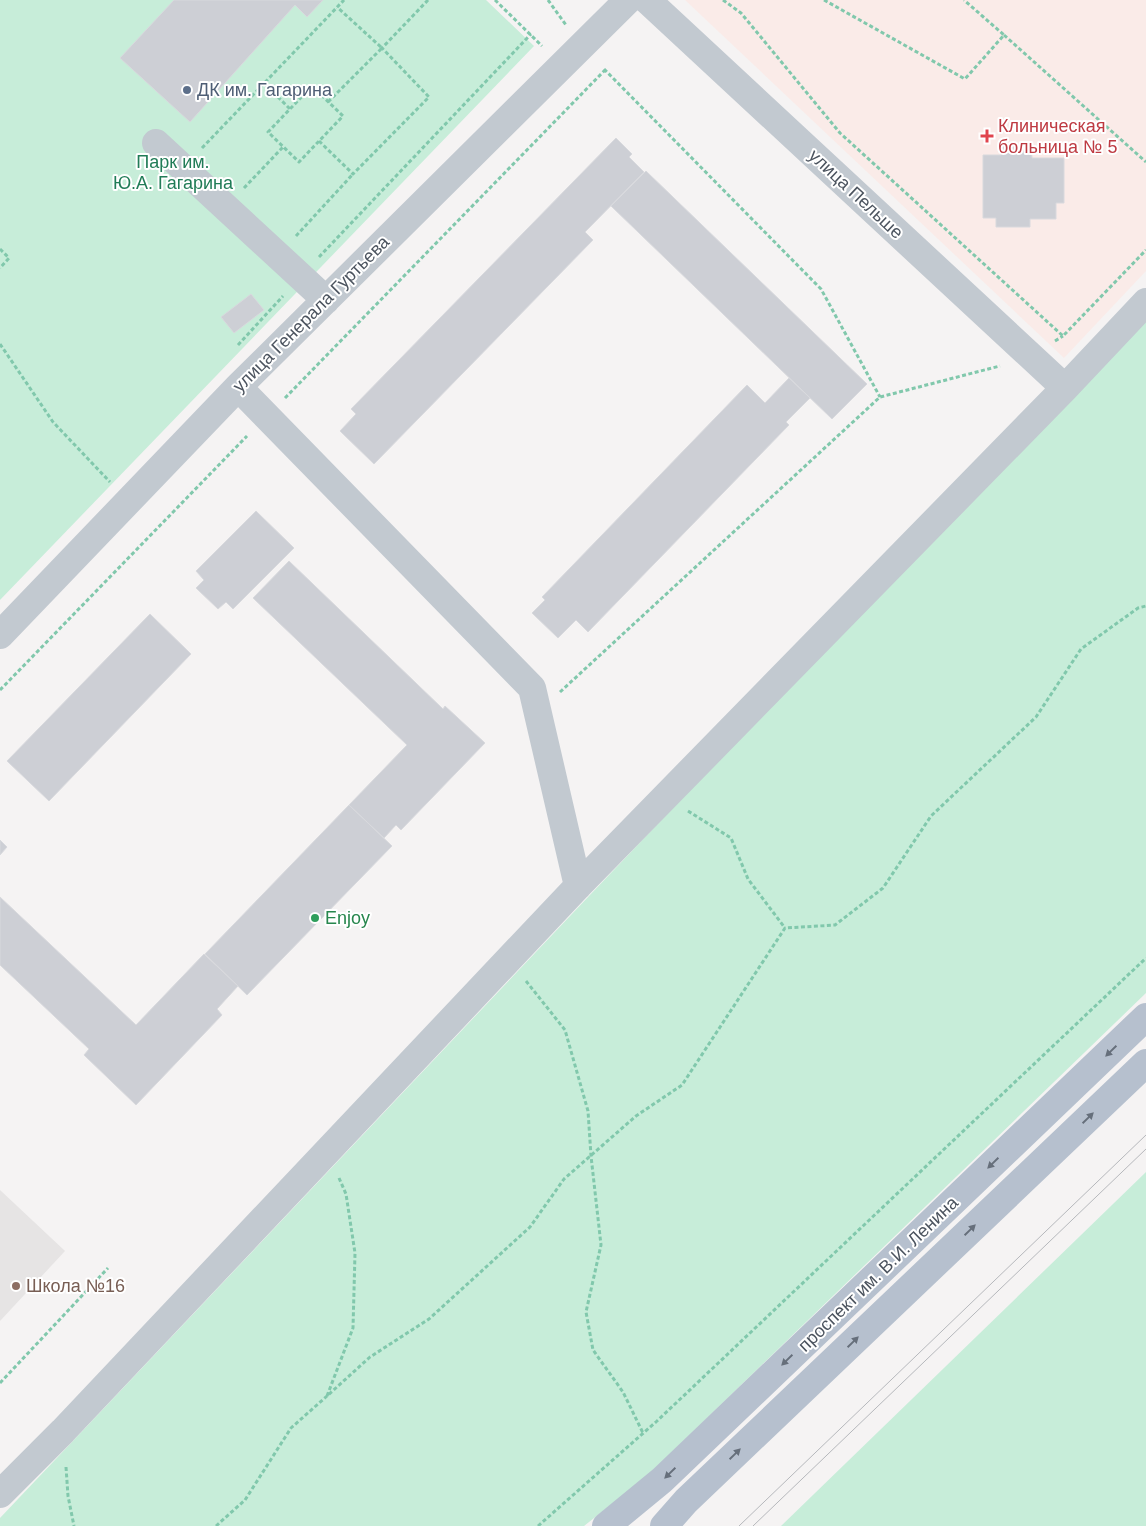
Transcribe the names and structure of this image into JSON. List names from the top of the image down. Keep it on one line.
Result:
{"streets":{"main road":["проспект им. В.И. Ленина"],"street":["улица Пельше","улица Генерала Гуртьева"]},"parks":["Парк им. Ю.А. Гагарина"],"places":{"other":["ДК им. Гагарина","Enjoy","Школа №16"],"health":["Клиническая больница № 5"]}}
